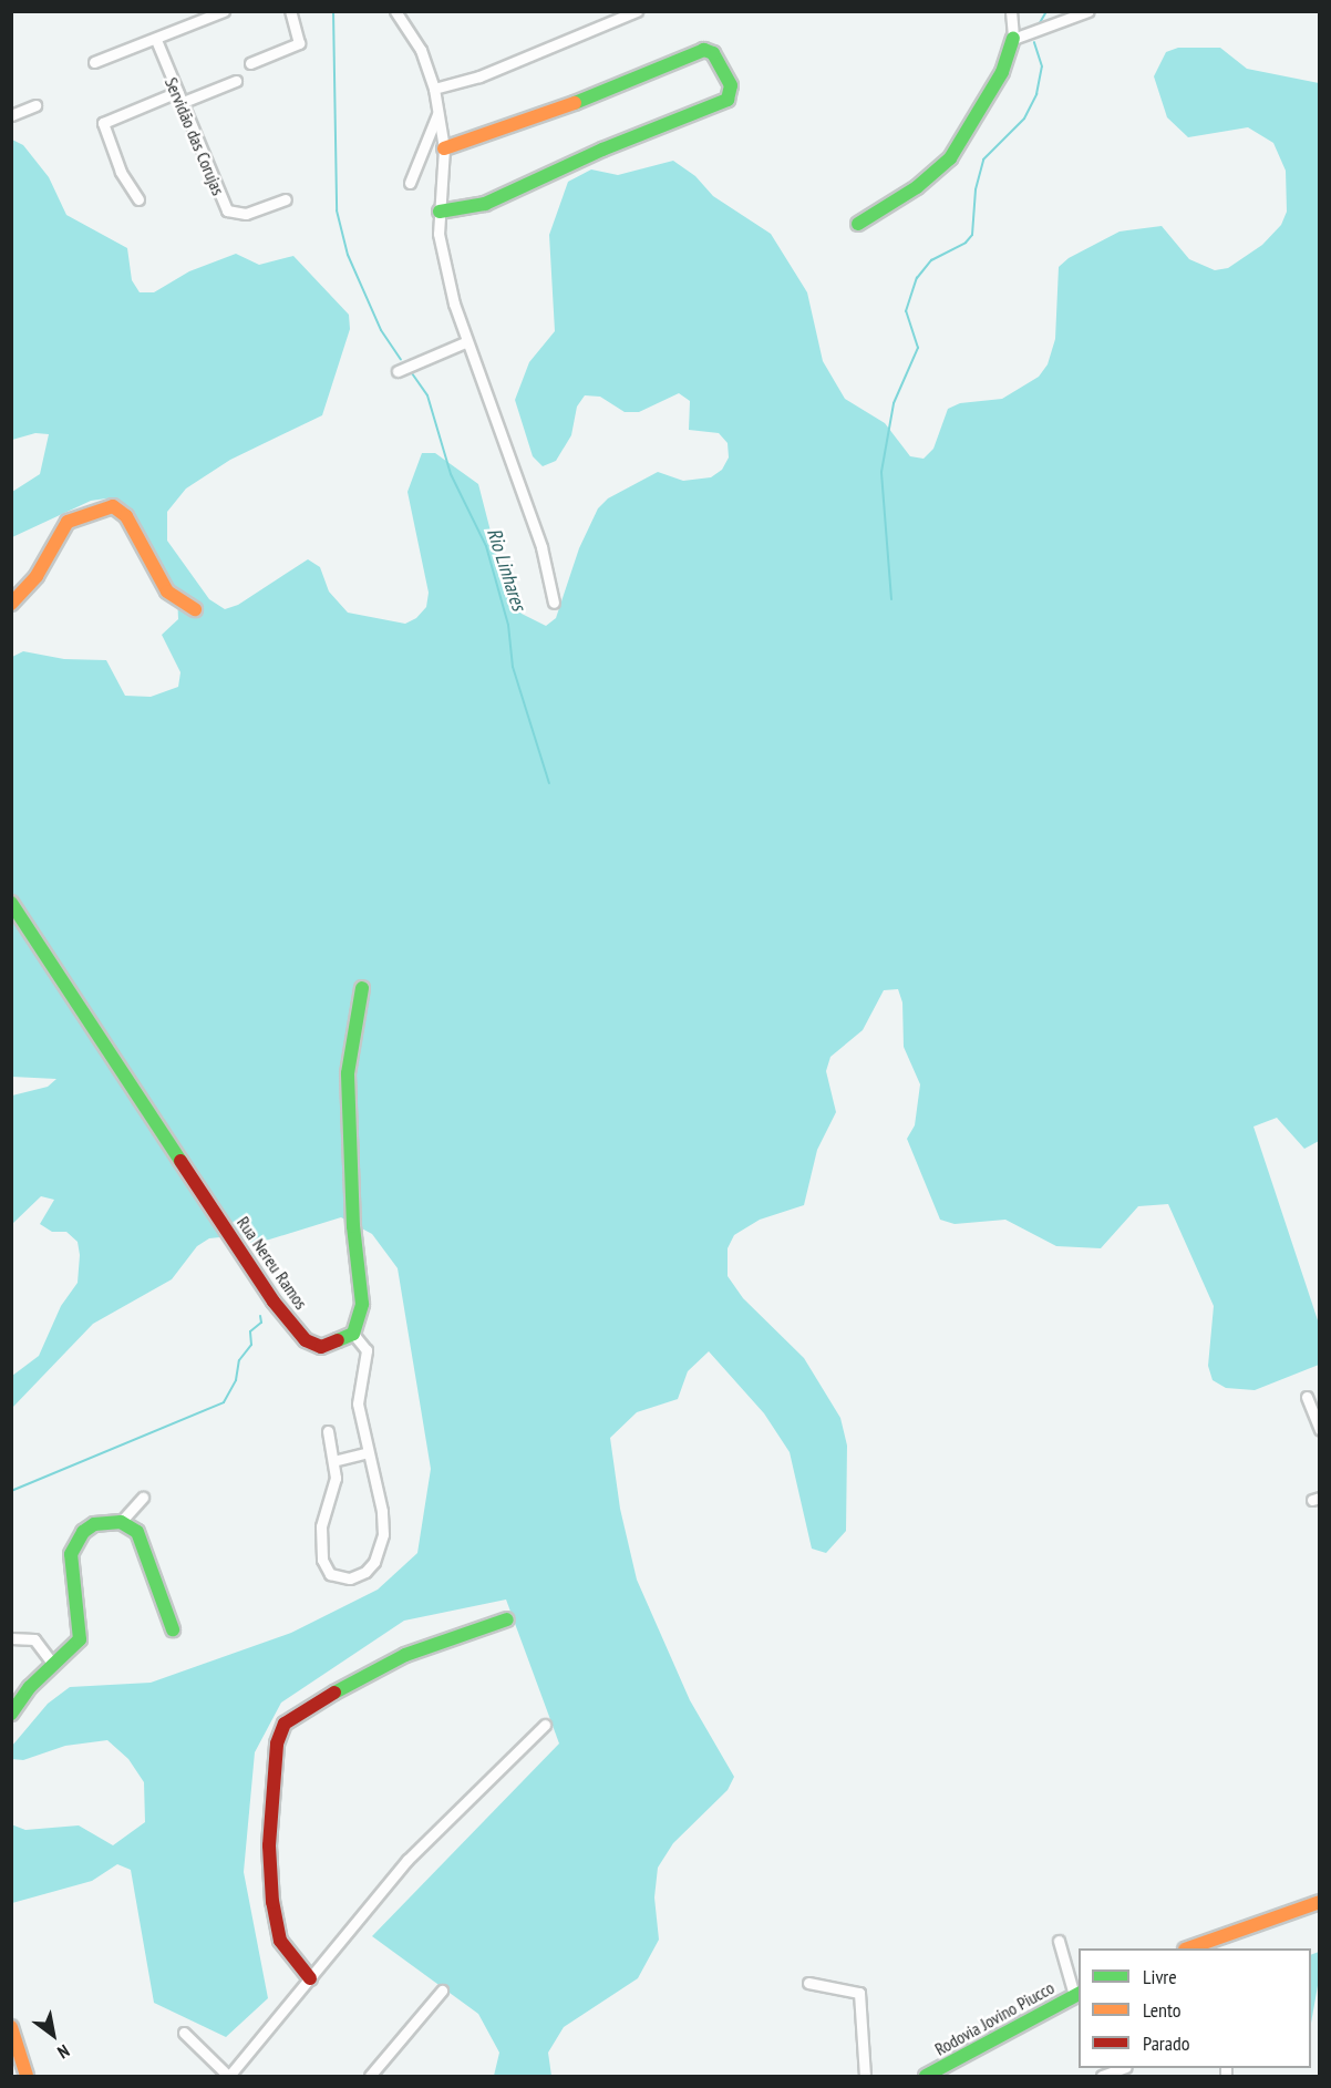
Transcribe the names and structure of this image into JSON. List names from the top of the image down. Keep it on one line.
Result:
{"streets":{"street":["Servidão das Corujas","Rua Nereu Ramos","Rodovia Jovino Piucco"]},"water":["Rio Linhares"],"legend":["Livre","Lento","Parado"],"north":"bottom right"}
